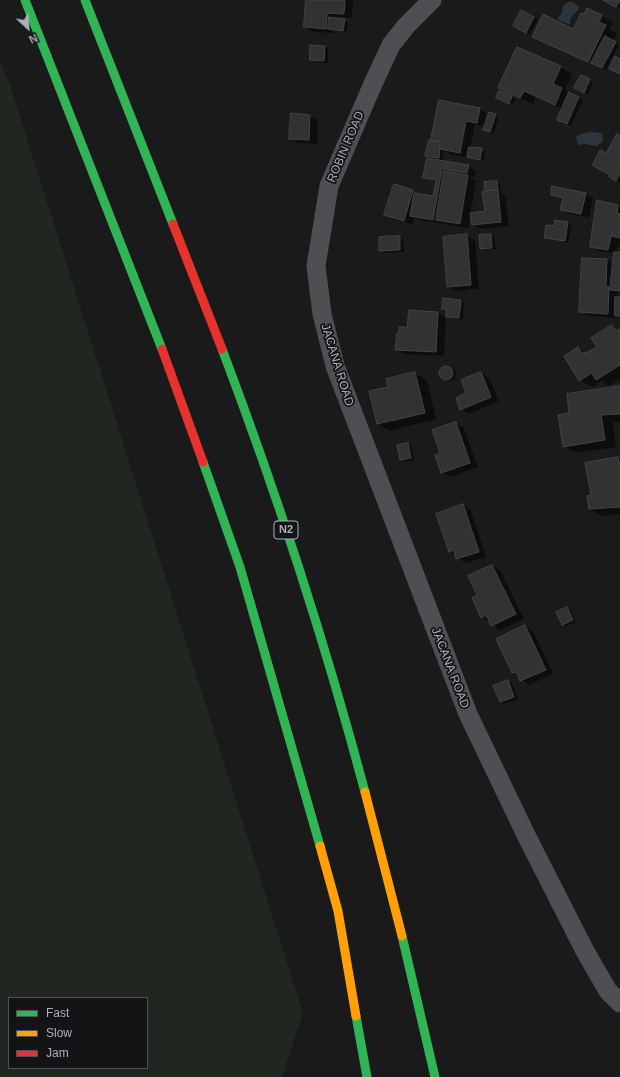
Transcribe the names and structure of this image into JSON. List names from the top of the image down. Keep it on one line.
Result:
{"streets":{"highway":["N2"],"street":["ROBIN ROAD","JACANA ROAD"]},"crossings":[["ROBIN ROAD","JACANA ROAD"]],"legend":["Fast","Slow","Jam"],"north":"bottom right"}
